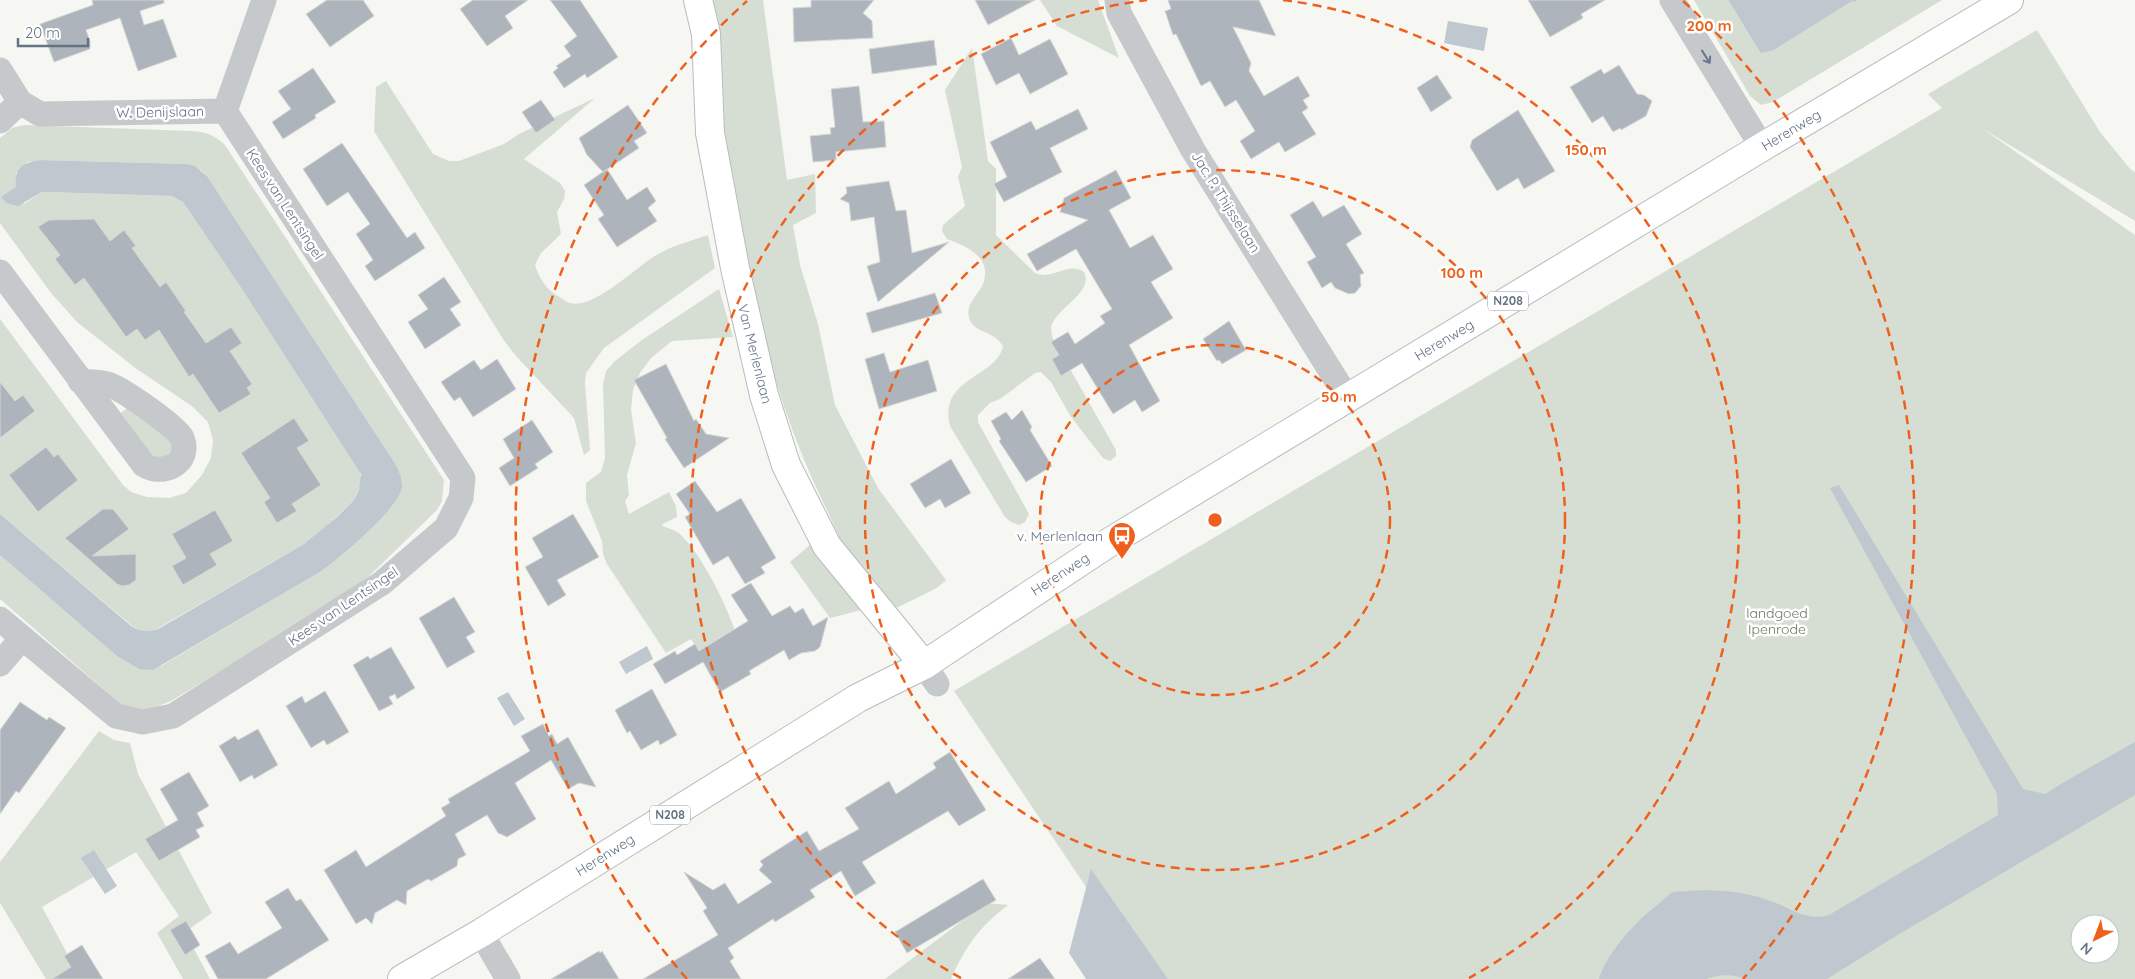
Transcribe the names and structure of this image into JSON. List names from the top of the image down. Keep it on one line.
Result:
{"streets":{"main road":["Herenweg","N208","Van Merlenlaan"],"street":["W. Denijslaan","Jac. P. Thijsselaan","Kees van Lentsingel"]},"crossings":[["W. Denijslaan","Kees van Lentsingel"],["Herenweg","Jac. P. Thijsselaan"],["Herenweg","Van Merlenlaan"]],"parks":["landgoed Ipenrode"],"places":{"bus stop":["v. Merlenlaan"]},"scale_bar":"20 m","north":"bottom left","rings":["200 m","150 m","100 m","50 m"]}
